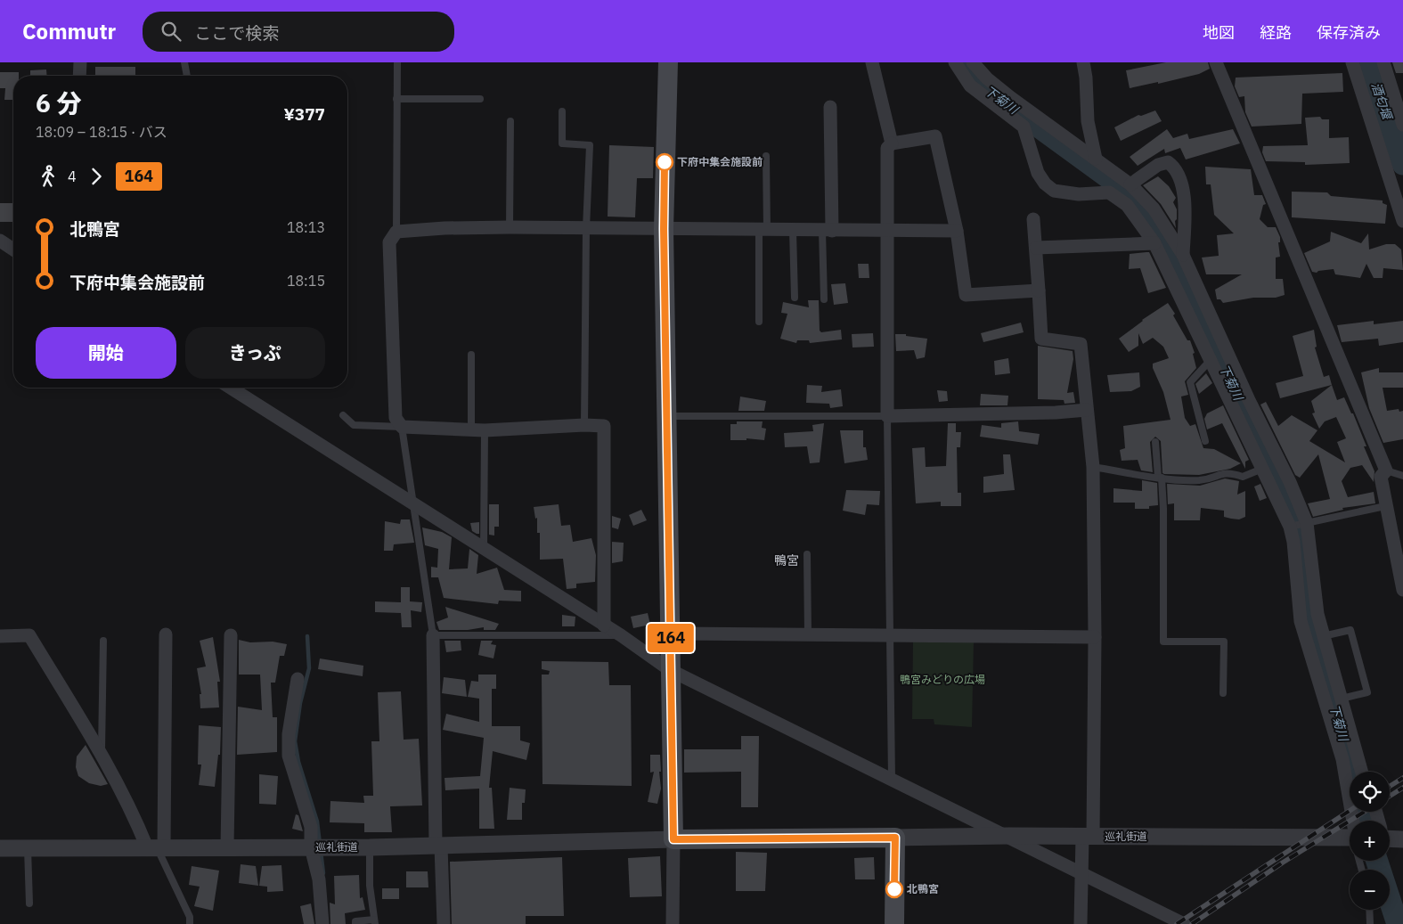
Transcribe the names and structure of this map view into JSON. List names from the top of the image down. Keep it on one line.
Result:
{"streets":{"street":["巡礼街道"]},"districts":["鴨宮"],"water":["下菊川","酒匂堰"],"parks":["鴨宮みどりの広場"],"places":["下府中集会施設前","北鴨宮"],"lines":["bus line 164"],"page":{"header":"Commutr","search":"ここで検索","nav":["地図","経路","保存済み"],"on_map":"164","heading":["6 分","18:09 – 18:15 · バス","¥377"],"legs":["4","164"],"list":[{"name":"北鴨宮","value":"18:13"},{"name":"下府中集会施設前","value":"18:15"}],"buttons":["開始","きっぷ"],"map_buttons":["+","−"]}}
